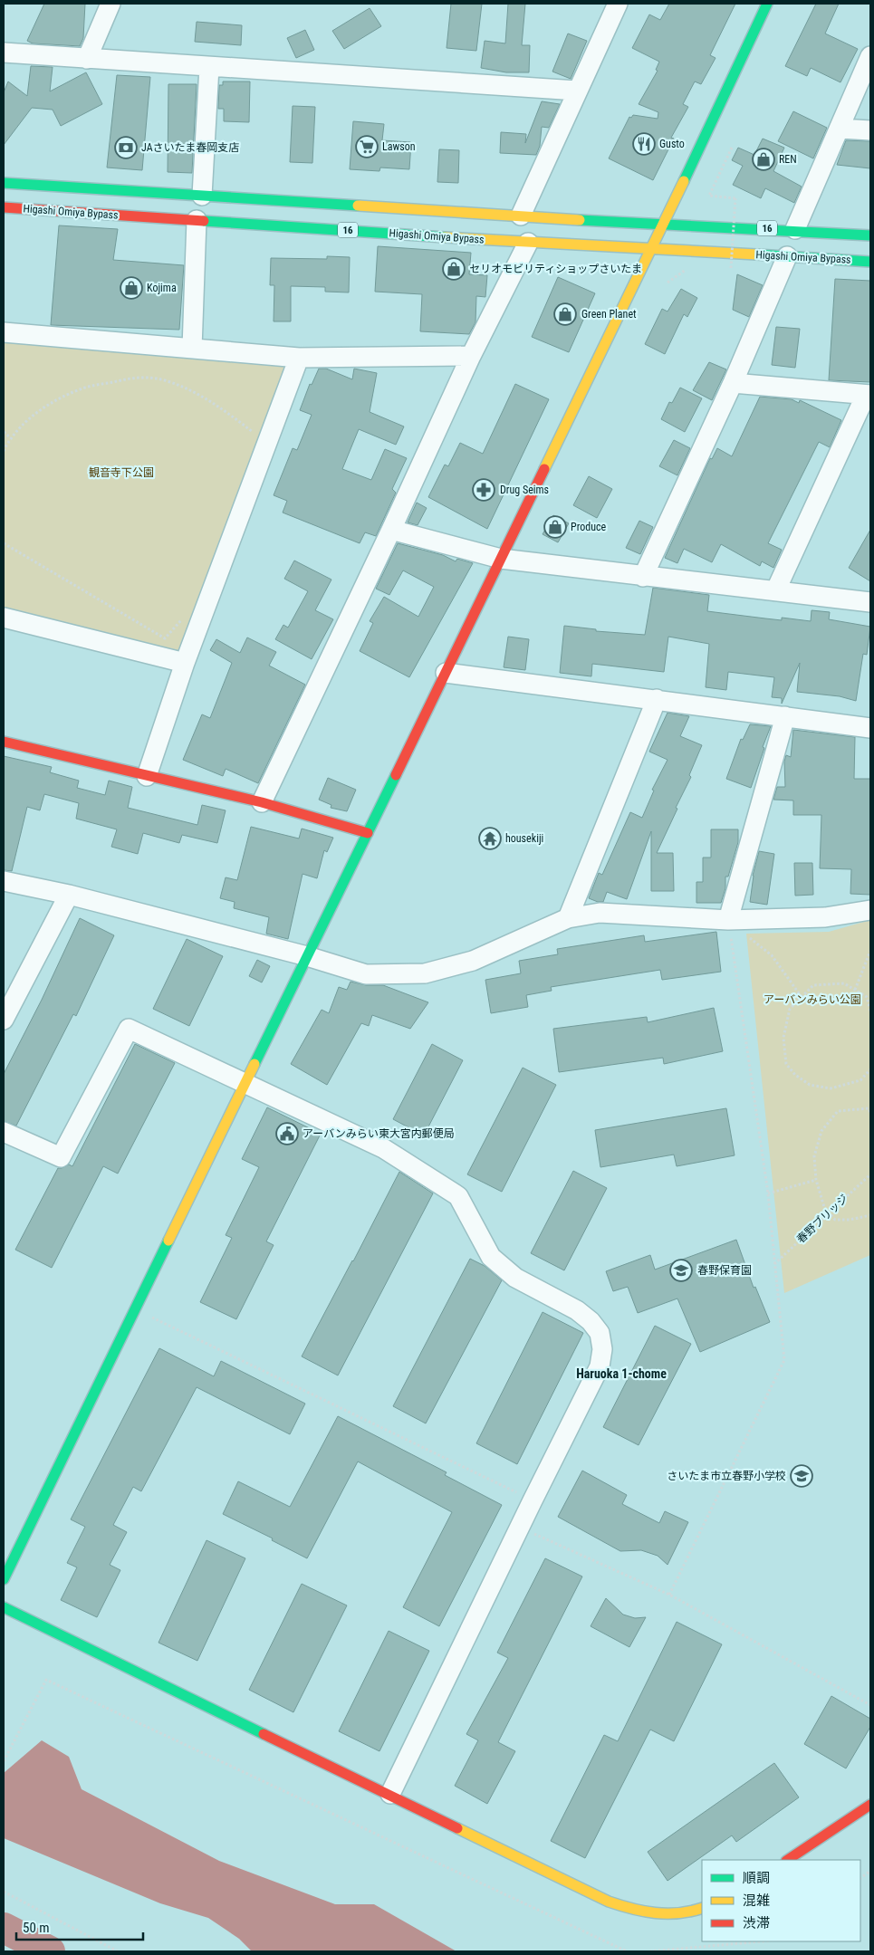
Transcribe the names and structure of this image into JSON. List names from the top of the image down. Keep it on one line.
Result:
{"streets":{"main road":["Higashi Omiya Bypass","16"],"path":["春野ブリッジ"]},"districts":["Haruoka 1-chome"],"parks":["観音寺下公園","アーバンみらい公園"],"places":{"restaurant":["Gusto"],"supermarket":["Lawson"],"bank":["JAさいたま春岡支店"],"shop":["REN","セリオモビリティショップさいたま","Kojima","Green Planet","Produce"],"pharmacy":["Drug Seims"],"temple":["housekiji"],"public building":["アーバンみらい東大宮内郵便局"],"school or university":["春野保育園","さいたま市立春野小学校"]},"legend":["順調","混雑","渋滞"],"scale_bar":"50 m"}
